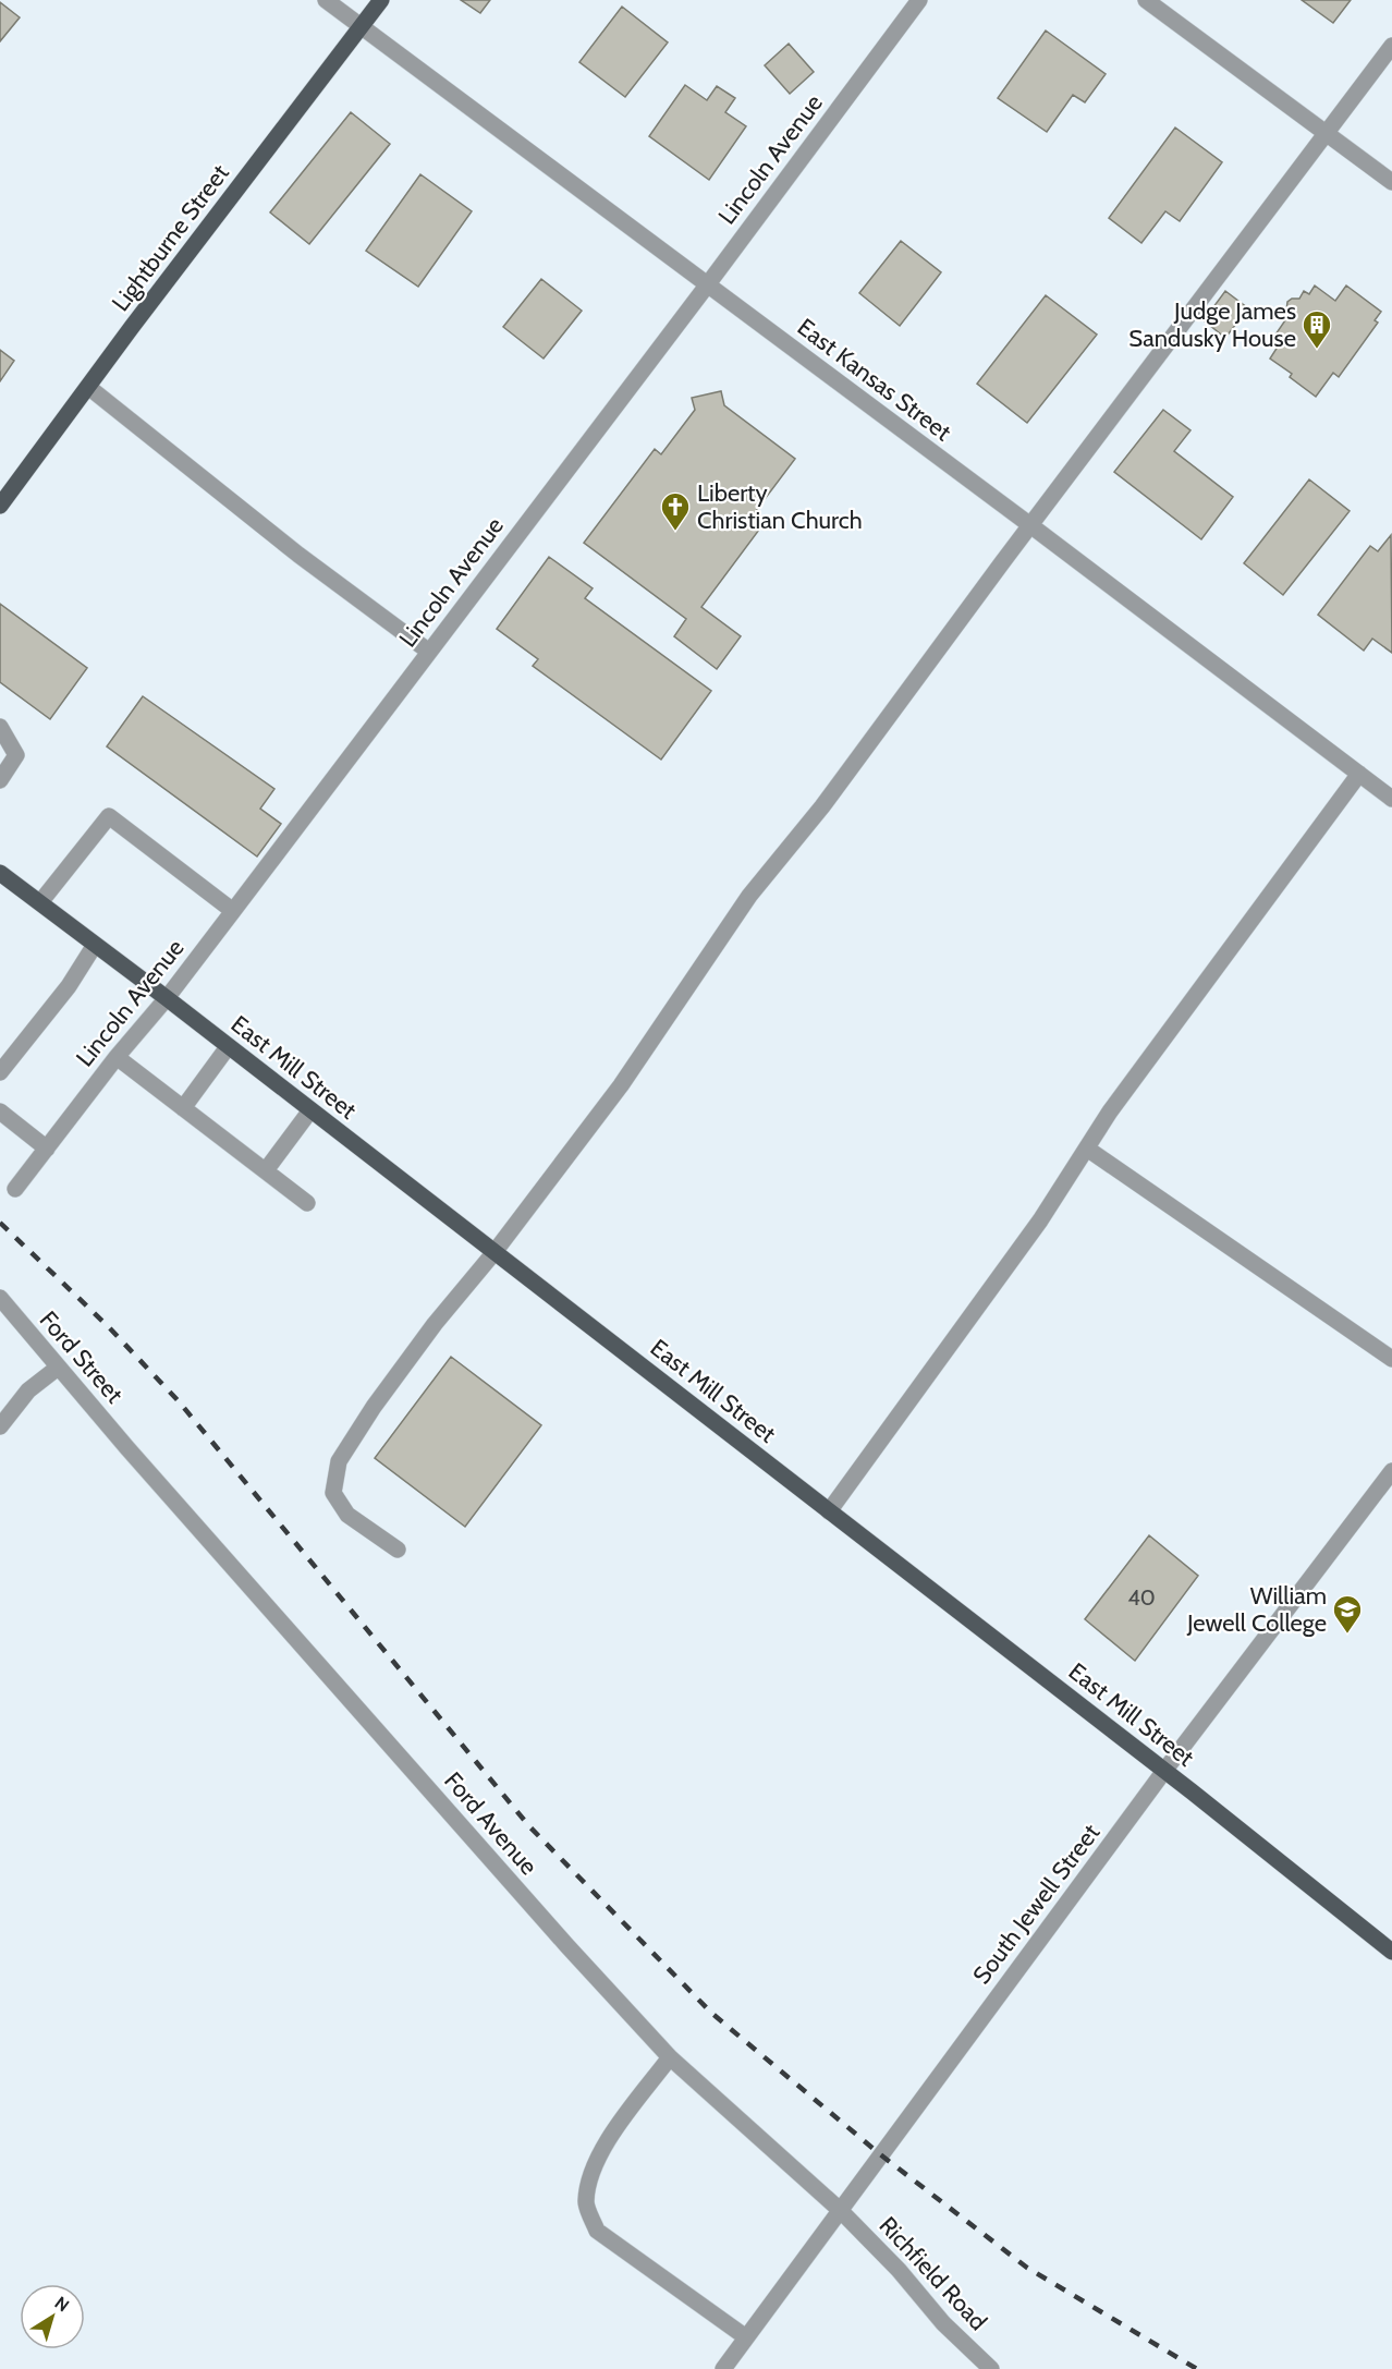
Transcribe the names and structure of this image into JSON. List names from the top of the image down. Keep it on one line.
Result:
{"streets":{"main road":["Lightburne Street","East Mill Street"],"street":["Lincoln Avenue","East Kansas Street","Ford Street","Ford Avenue","South Jewell Street","Richfield Road"]},"crossings":[["Lincoln Avenue","East Kansas Street"],["Lincoln Avenue","East Mill Street"],["Lightburne Street","East Kansas Street"],["East Mill Street","South Jewell Street"],["Ford Street","Ford Avenue"],["Ford Avenue","South Jewell Street"],["Ford Avenue","Richfield Road"],["South Jewell Street","Richfield Road"]],"places":{"building":["Judge James Sandusky House"],"church":["Liberty Christian Church"],"school or university":["William Jewell College"]},"house_numbers":["40"],"north":"top right"}
